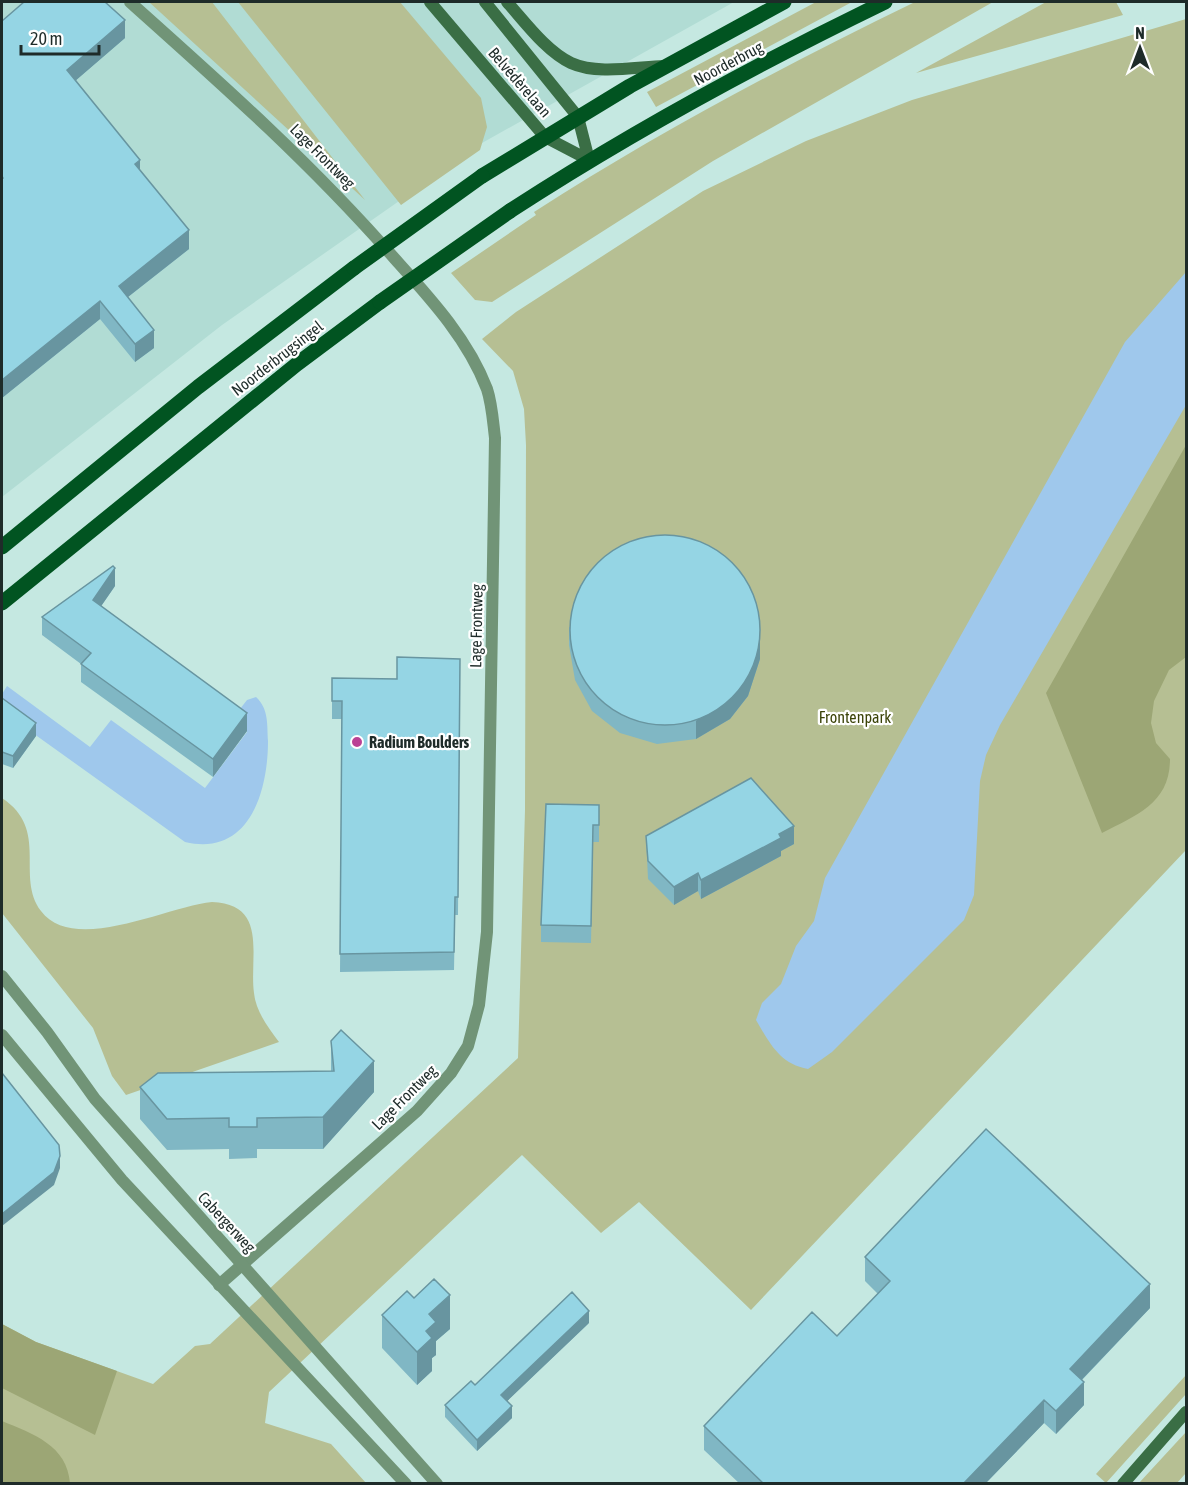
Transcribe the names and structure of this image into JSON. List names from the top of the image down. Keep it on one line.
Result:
{"streets":{"main road":["Noorderbrug","Belvédèrelaan","Noorderbrugsingel"],"street":["Lage Frontweg","Cabergerweg"]},"crossings":[["Noorderbrug","Belvédèrelaan"],["Noorderbrug","Noorderbrugsingel"],["Belvédèrelaan","Noorderbrugsingel"],["Lage Frontweg","Cabergerweg"]],"parks":["Frontenpark"],"places":["Radium Boulders"],"scale_bar":"20 m","north":"top"}
